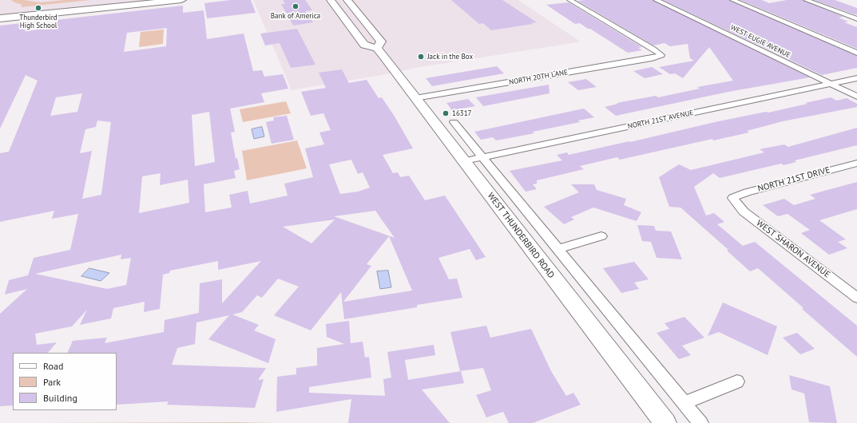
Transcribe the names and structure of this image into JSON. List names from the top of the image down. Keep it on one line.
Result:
{"streets":{"main road":["WEST THUNDERBIRD ROAD"],"street":["WEST EUGIE AVENUE","NORTH 20TH LANE","NORTH 21ST AVENUE","NORTH 21ST DRIVE","WEST SHARON AVENUE"]},"crossings":[["WEST EUGIE AVENUE","NORTH 21ST AVENUE"],["NORTH 20TH LANE","WEST THUNDERBIRD ROAD"],["NORTH 21ST AVENUE","WEST THUNDERBIRD ROAD"],["NORTH 21ST DRIVE","WEST SHARON AVENUE"]],"places":["Bank of America","Thunderbird High School","Jack in the Box","16317"],"legend":["Road","Park","Building"]}
